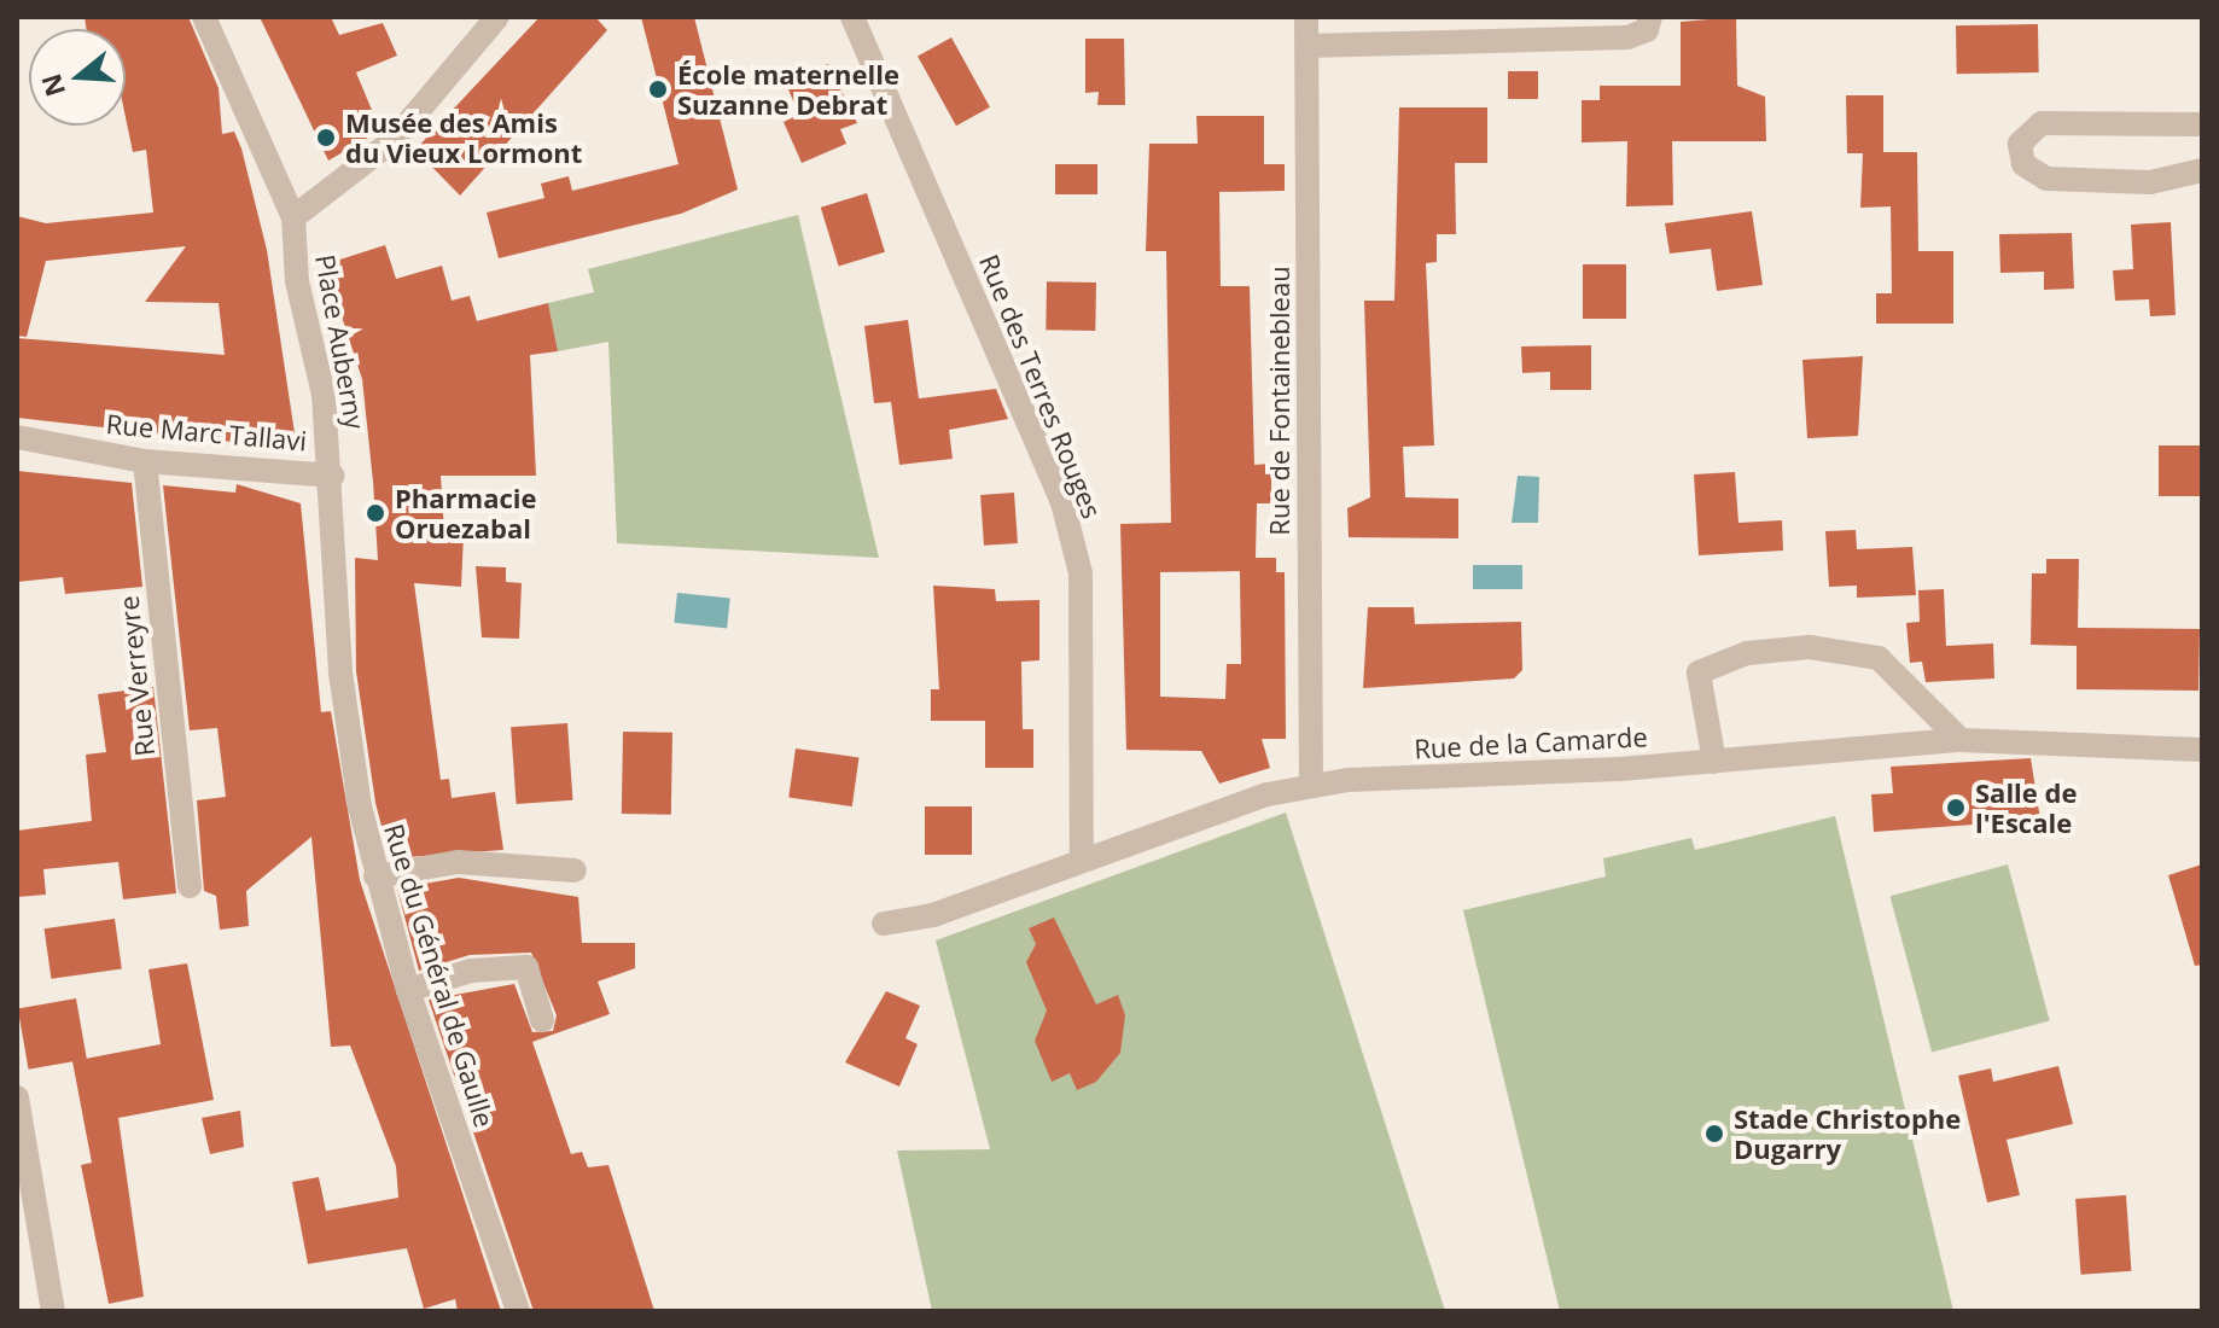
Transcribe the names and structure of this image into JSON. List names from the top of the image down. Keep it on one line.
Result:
{"streets":{"street":["Place Auberny","Rue des Terres Rouges","Rue de Fontainebleau","Rue Marc Tallavi","Rue Verreyre","Rue de la Camarde","Rue du Général de Gaulle"]},"crossings":[["Place Auberny","Rue Marc Tallavi"],["Place Auberny","Rue du Général de Gaulle"],["Rue des Terres Rouges","Rue de la Camarde"],["Rue de Fontainebleau","Rue de la Camarde"],["Rue Marc Tallavi","Rue Verreyre"],["Rue Marc Tallavi","Rue du Général de Gaulle"]],"places":["École maternelle Suzanne Debrat","Musée des Amis du Vieux Lormont","Pharmacie Oruezabal","Salle de l'Escale","Stade Christophe Dugarry"],"north":"left"}
